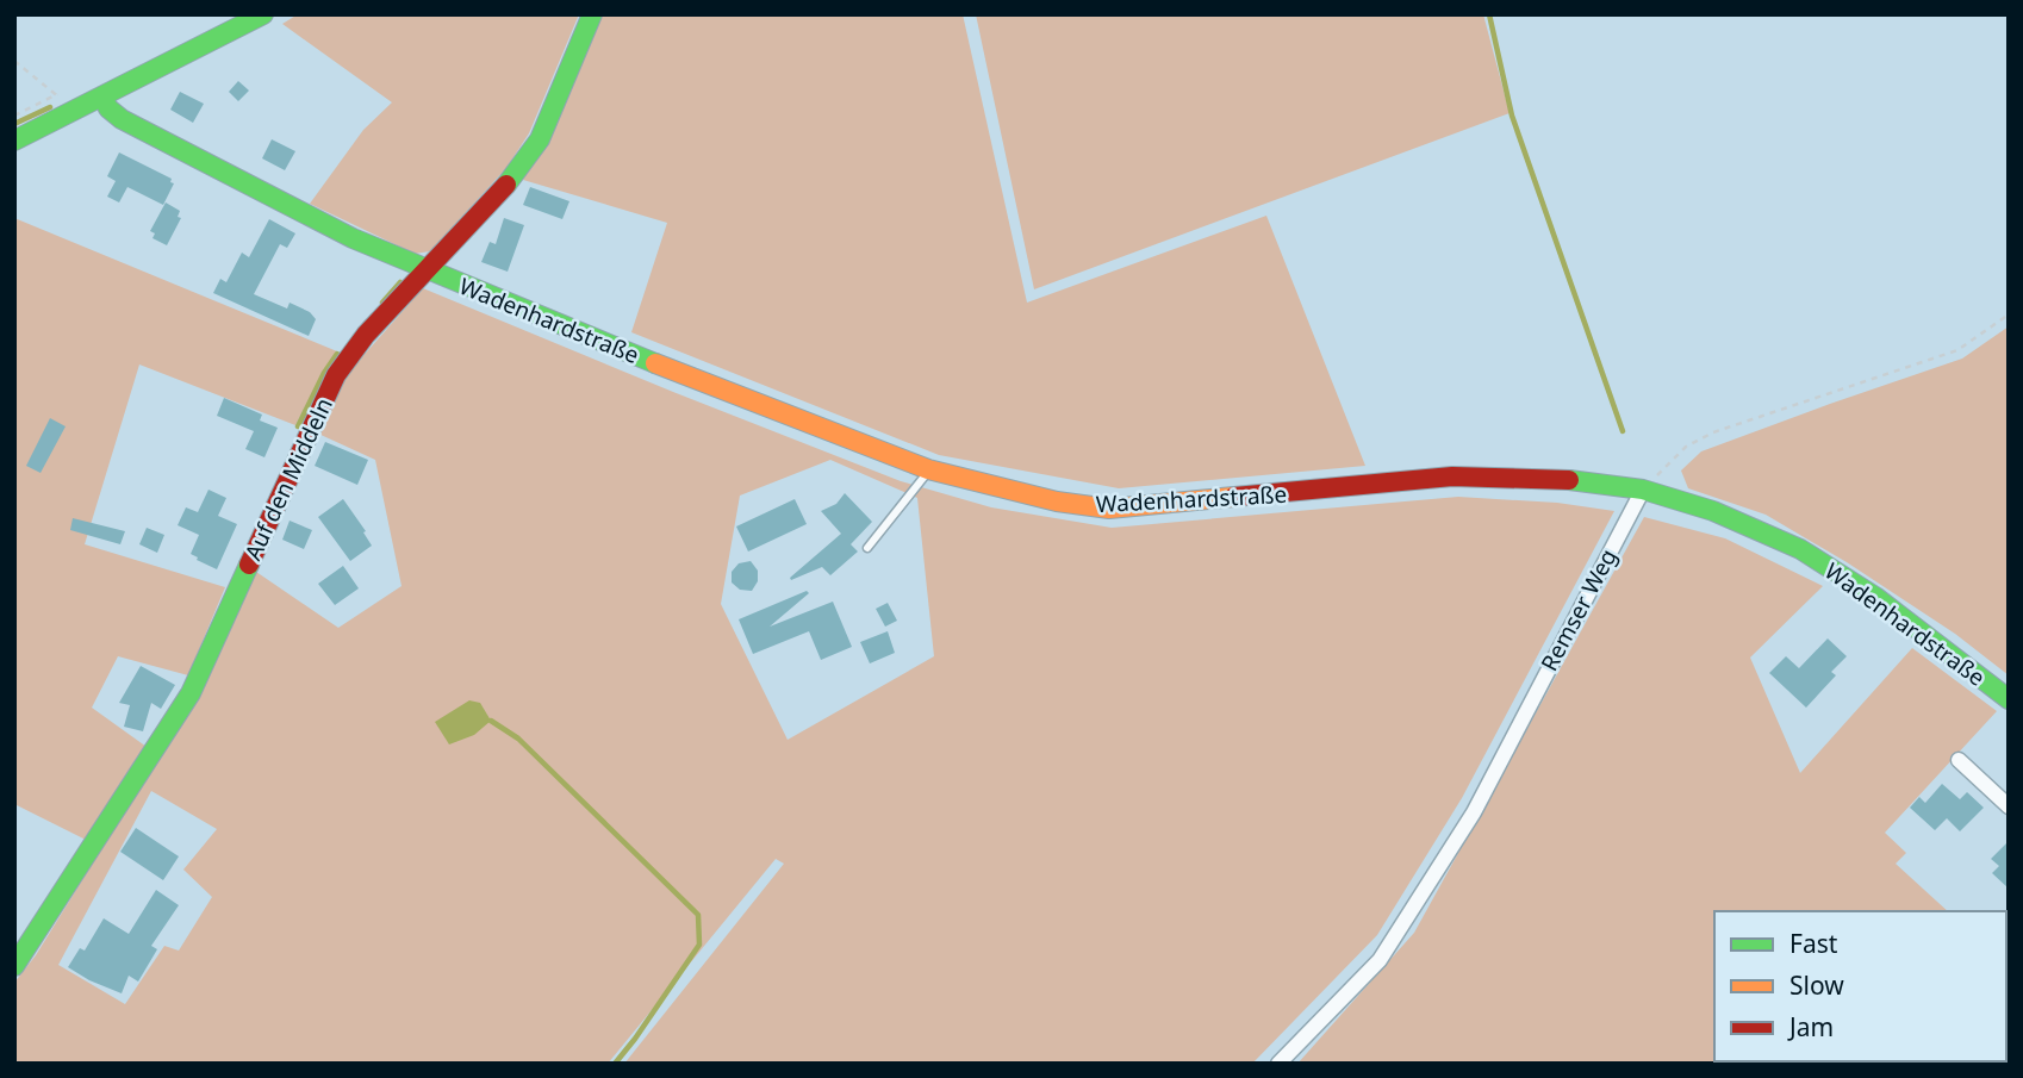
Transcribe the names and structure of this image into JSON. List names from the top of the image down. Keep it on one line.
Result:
{"streets":{"street":["Wadenhardstraße","Auf den Middeln","Remser Weg"]},"crossings":[["Wadenhardstraße","Auf den Middeln"],["Wadenhardstraße","Remser Weg"]],"legend":["Fast","Slow","Jam"]}
